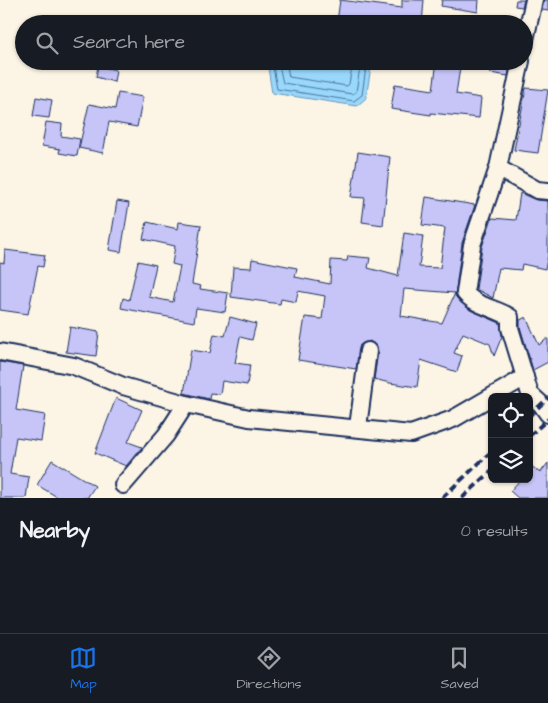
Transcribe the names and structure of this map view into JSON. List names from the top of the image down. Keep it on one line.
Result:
{"page":{"search":"Search here","heading":["Nearby","0 results"],"nav":["Map","Directions","Saved"]}}
